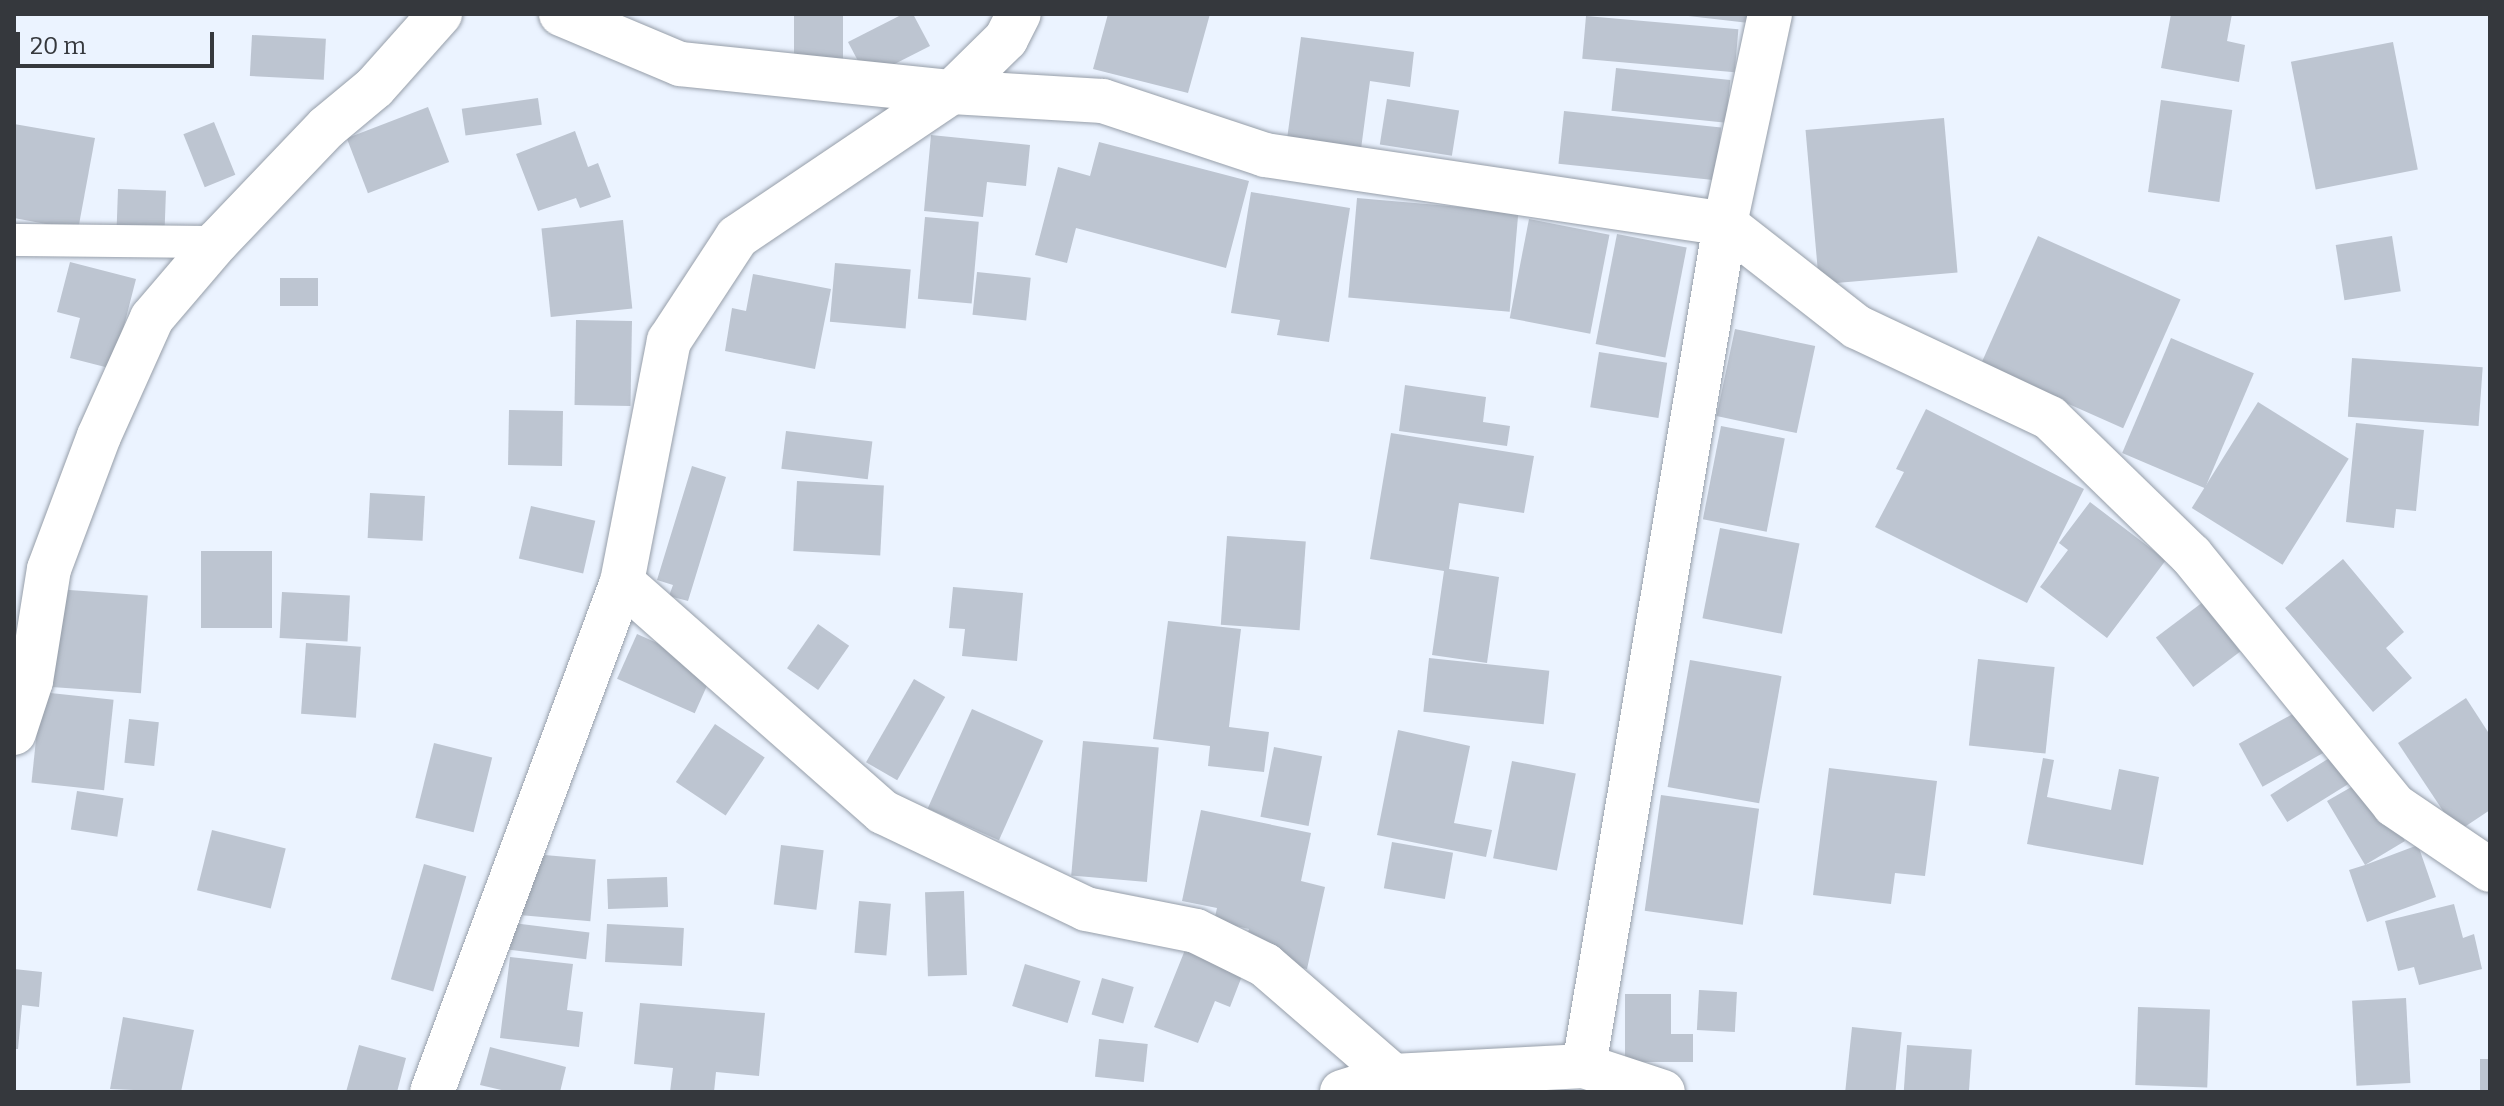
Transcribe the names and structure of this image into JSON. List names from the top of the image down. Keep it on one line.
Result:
{"scale_bar":"20 m"}
